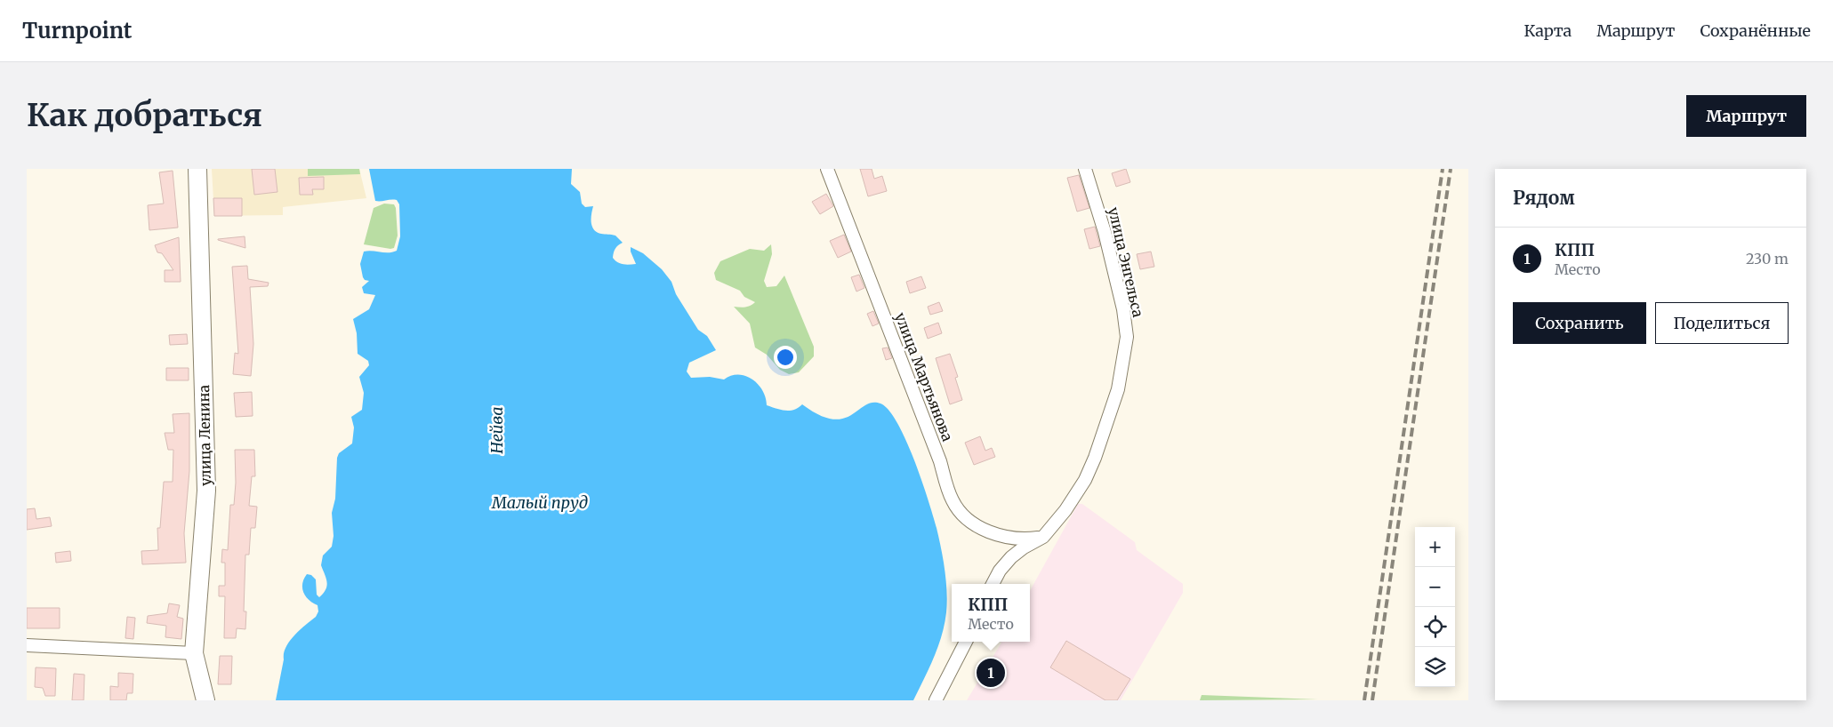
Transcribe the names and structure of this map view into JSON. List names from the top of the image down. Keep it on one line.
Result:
{"streets":{"street":["улица Энгельса","улица Мартьянова","улица Ленина"]},"crossings":[["улица Энгельса","улица Мартьянова"]],"water":["Нейва","Малый пруд"],"page":{"header":"Turnpoint","nav":["Карта","Маршрут","Сохранённые"],"buttons":["Маршрут",["Сохранить","Поделиться"]],"title":"Как добраться","heading":"Рядом","list":[{"mark":"1","name":"КПП","note":"Место","value":"230 m"}],"map_buttons":["+","−"],"popup":["КПП","Место"],"pins":"1"}}
